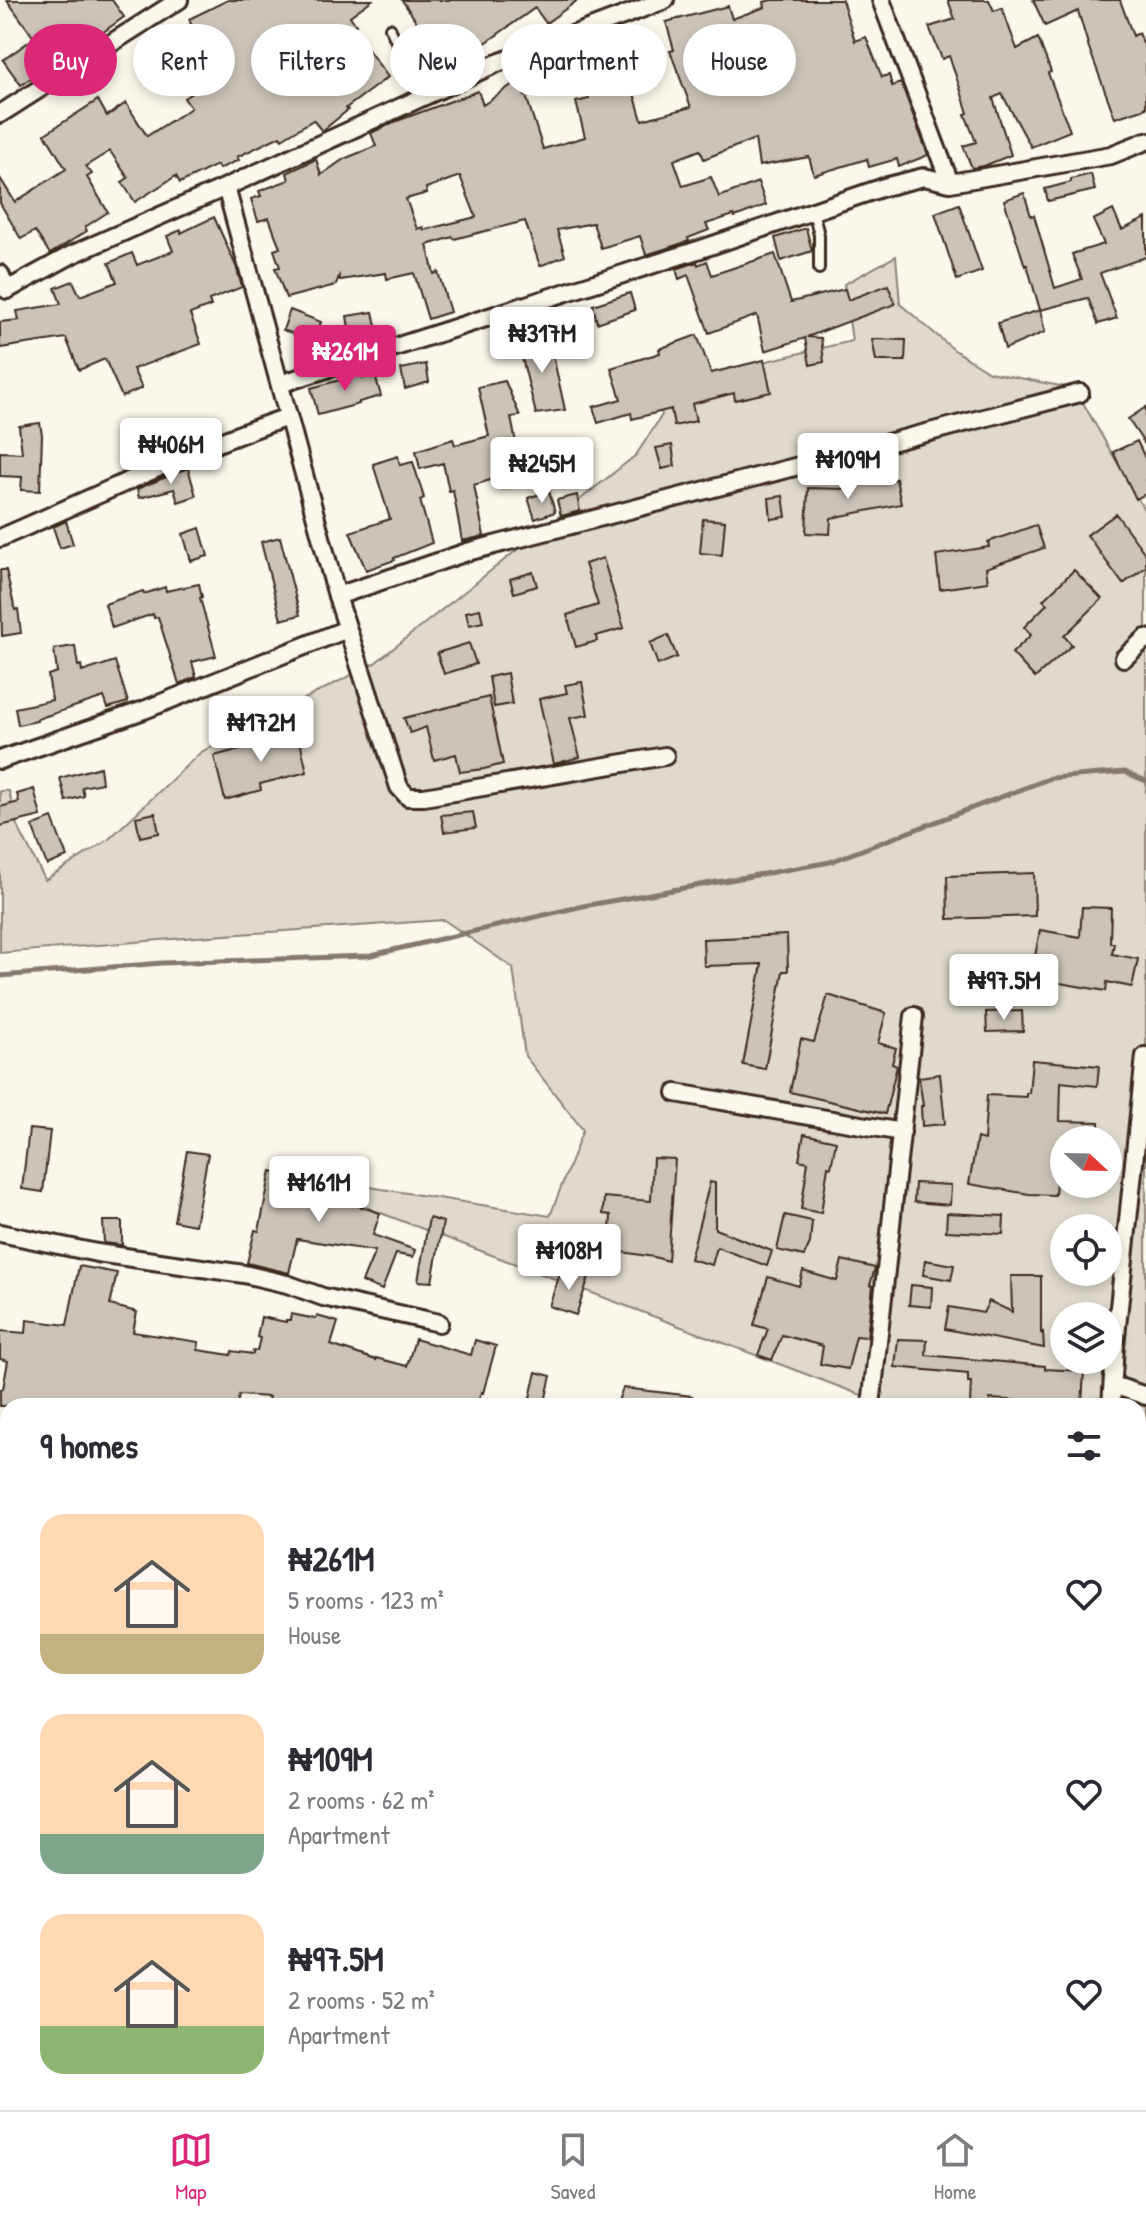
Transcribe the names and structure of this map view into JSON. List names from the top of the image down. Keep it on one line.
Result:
{"north":"right","page":{"chip":["Buy","Rent","Filters","New","Apartment","House"],"price":["₦317M","₦261M","₦406M","₦109M","₦245M","₦172M","₦97.5M","₦161M","₦108M"],"heading":"9 homes","list":[{"name":"₦261M","note":"5 rooms · 123 m² · House"},{"name":"₦109M","note":"2 rooms · 62 m² · Apartment"},{"name":"₦97.5M","note":"2 rooms · 52 m² · Apartment"}],"tabs":["Map","Saved","Home"]}}
